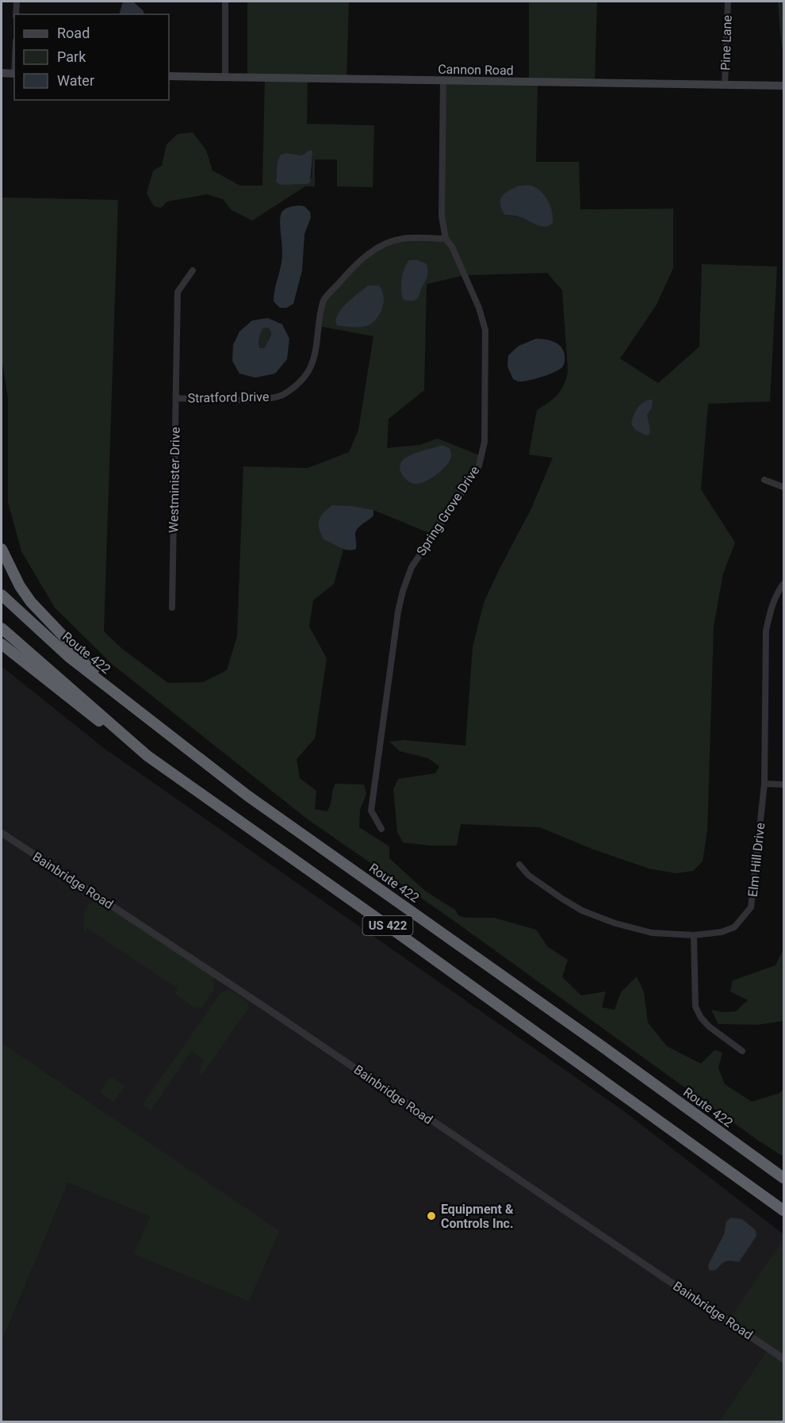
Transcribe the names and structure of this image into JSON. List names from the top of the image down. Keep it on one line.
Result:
{"streets":{"highway":["Route 422","US 422"],"main road":["Cannon Road"],"street":["Pine Lane","Stratford Drive","Westminister Drive","Spring Grove Drive","Elm Hill Drive","Bainbridge Road"]},"crossings":[["Pine Lane","Cannon Road"],["Cannon Road","Spring Grove Drive"],["Stratford Drive","Westminister Drive"],["Stratford Drive","Spring Grove Drive"]],"places":["Equipment & Controls Inc."],"legend":["Road","Park","Water"]}
